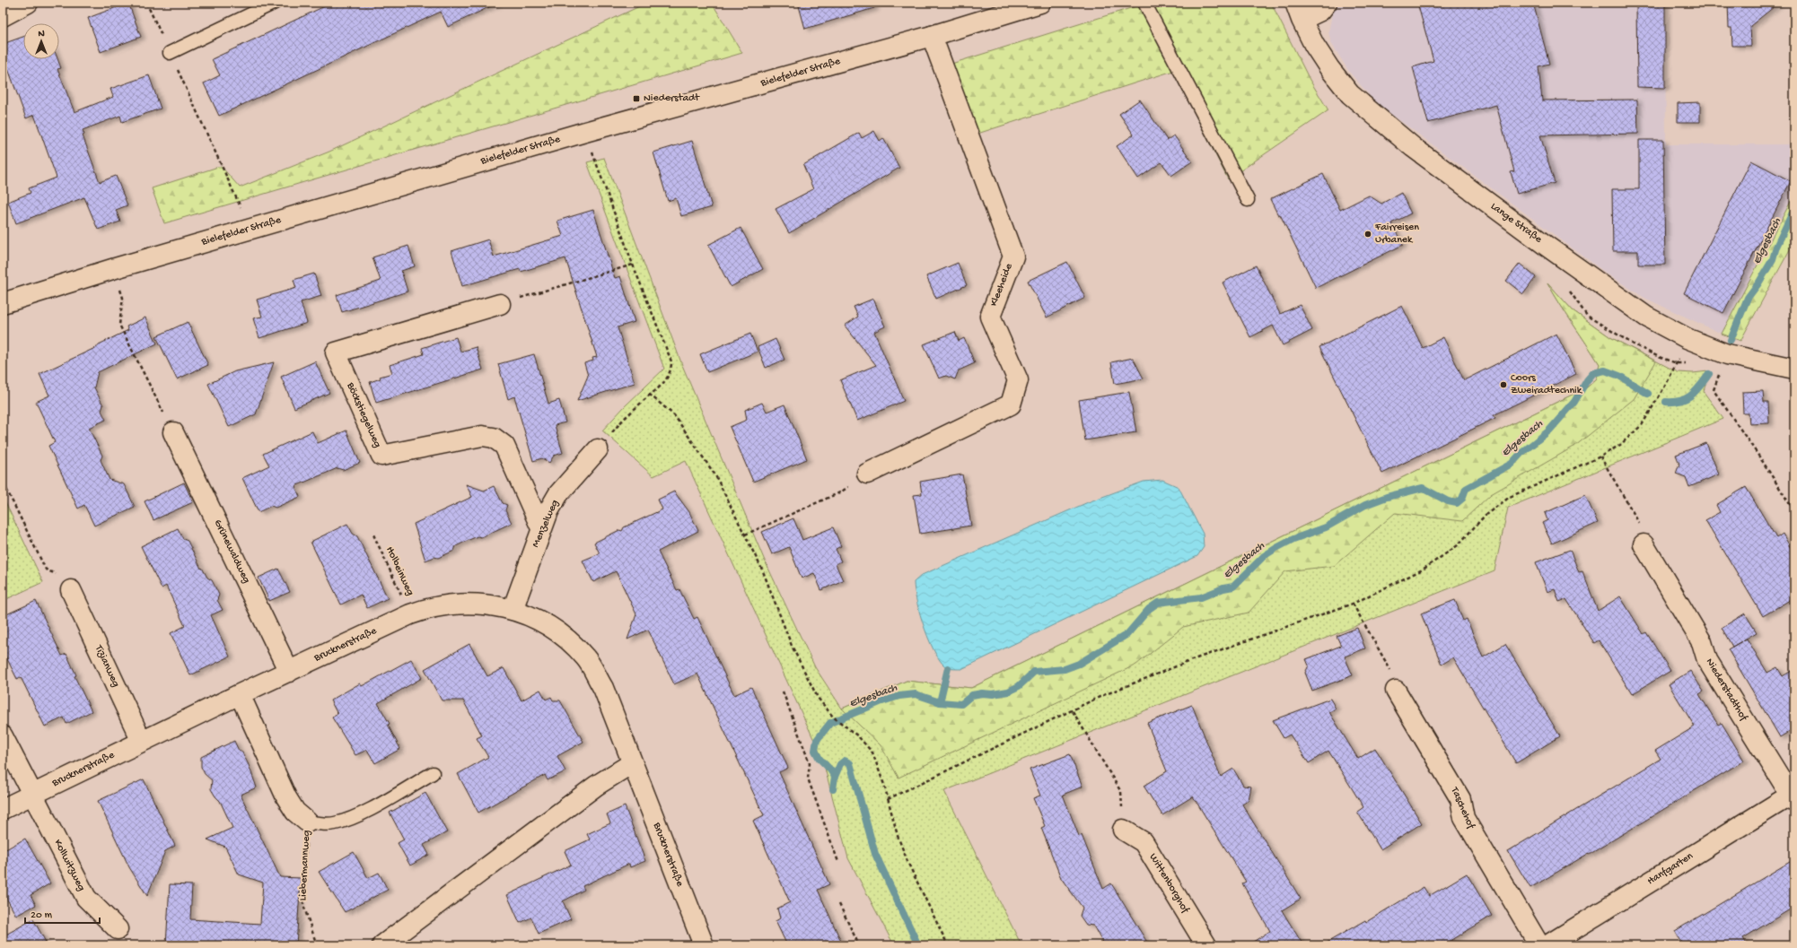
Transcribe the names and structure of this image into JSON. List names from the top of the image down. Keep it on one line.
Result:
{"streets":{"street":["Bielefelder Straße","Lange Straße","Kleeheide","Böckstiegelweg","Menzelweg","Grünewaldweg","Brucknerstraße","Tizianweg","Niederstadthof","Taschehof","Kollwitzweg","Liebermannweg","Hanfgarten","Wittenborghof"],"path":["Holbeinweg"]},"crossings":[["Bielefelder Straße","Kleeheide"],["Böckstiegelweg","Menzelweg"],["Menzelweg","Brucknerstraße"],["Grünewaldweg","Brucknerstraße"],["Holbeinweg","Brucknerstraße"],["Brucknerstraße","Tizianweg"],["Brucknerstraße","Kollwitzweg"],["Brucknerstraße","Liebermannweg"],["Niederstadthof","Hanfgarten"]],"water":["Elgesbach"],"places":{"transit":["Niederstadt"],"other":["Fairreisen Urbanek","Coors Zweiradtechnik"]},"scale_bar":"20 m","north":"top"}
